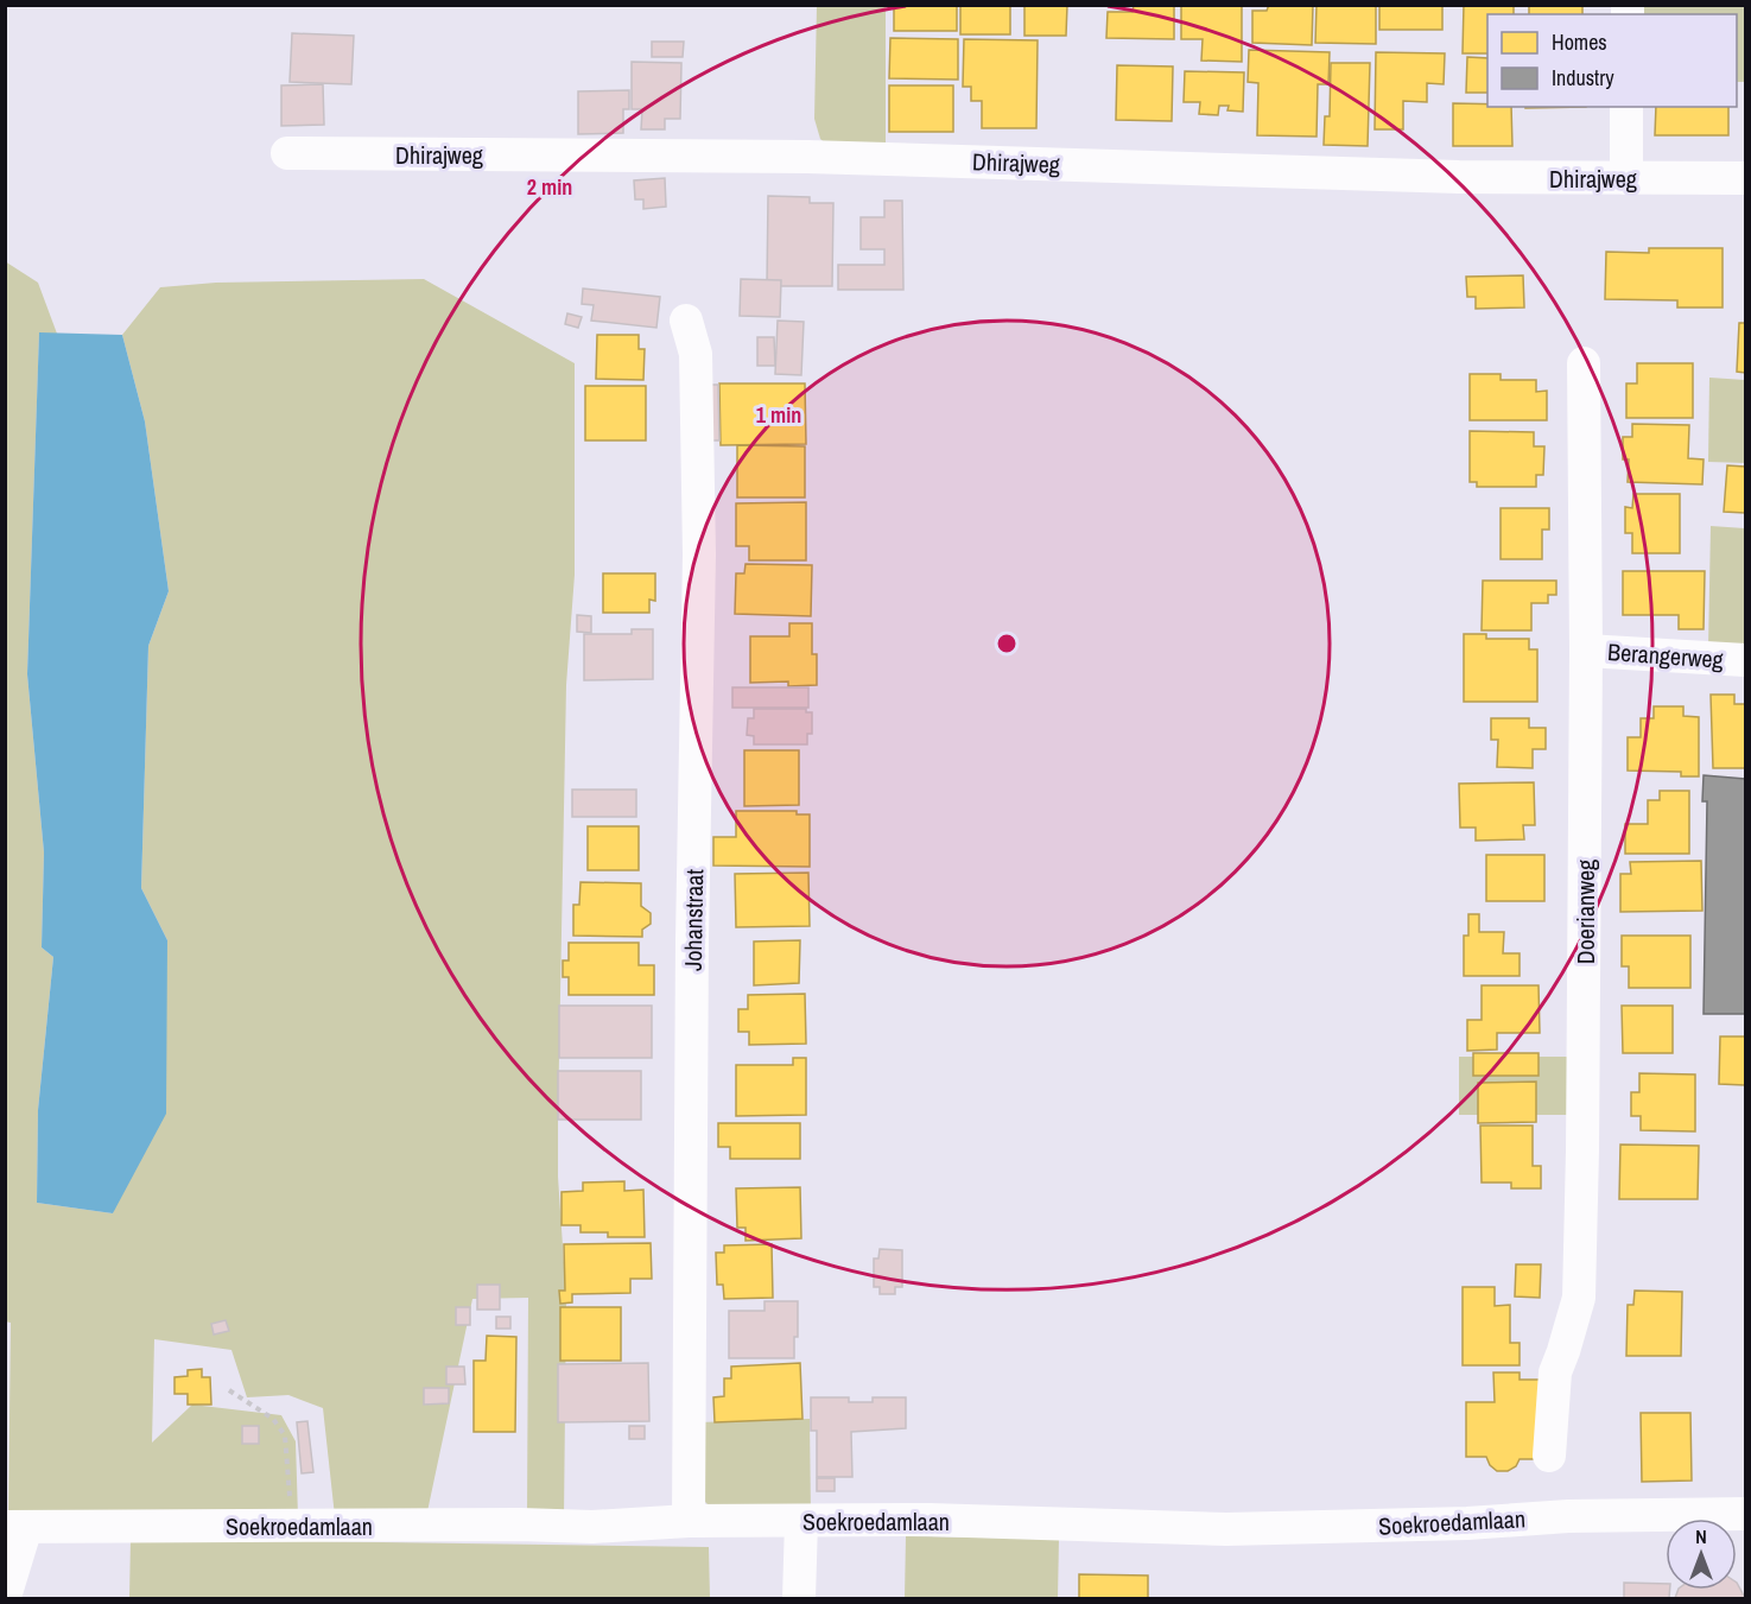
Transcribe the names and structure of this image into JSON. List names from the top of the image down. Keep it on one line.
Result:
{"streets":{"street":["Dhirajweg","Berangerweg","Doerianweg","Johanstraat","Soekroedamlaan"]},"crossings":[["Berangerweg","Doerianweg"],["Johanstraat","Soekroedamlaan"]],"legend":["Homes","Industry"],"north":"top","rings":["2 min","1 min"]}
